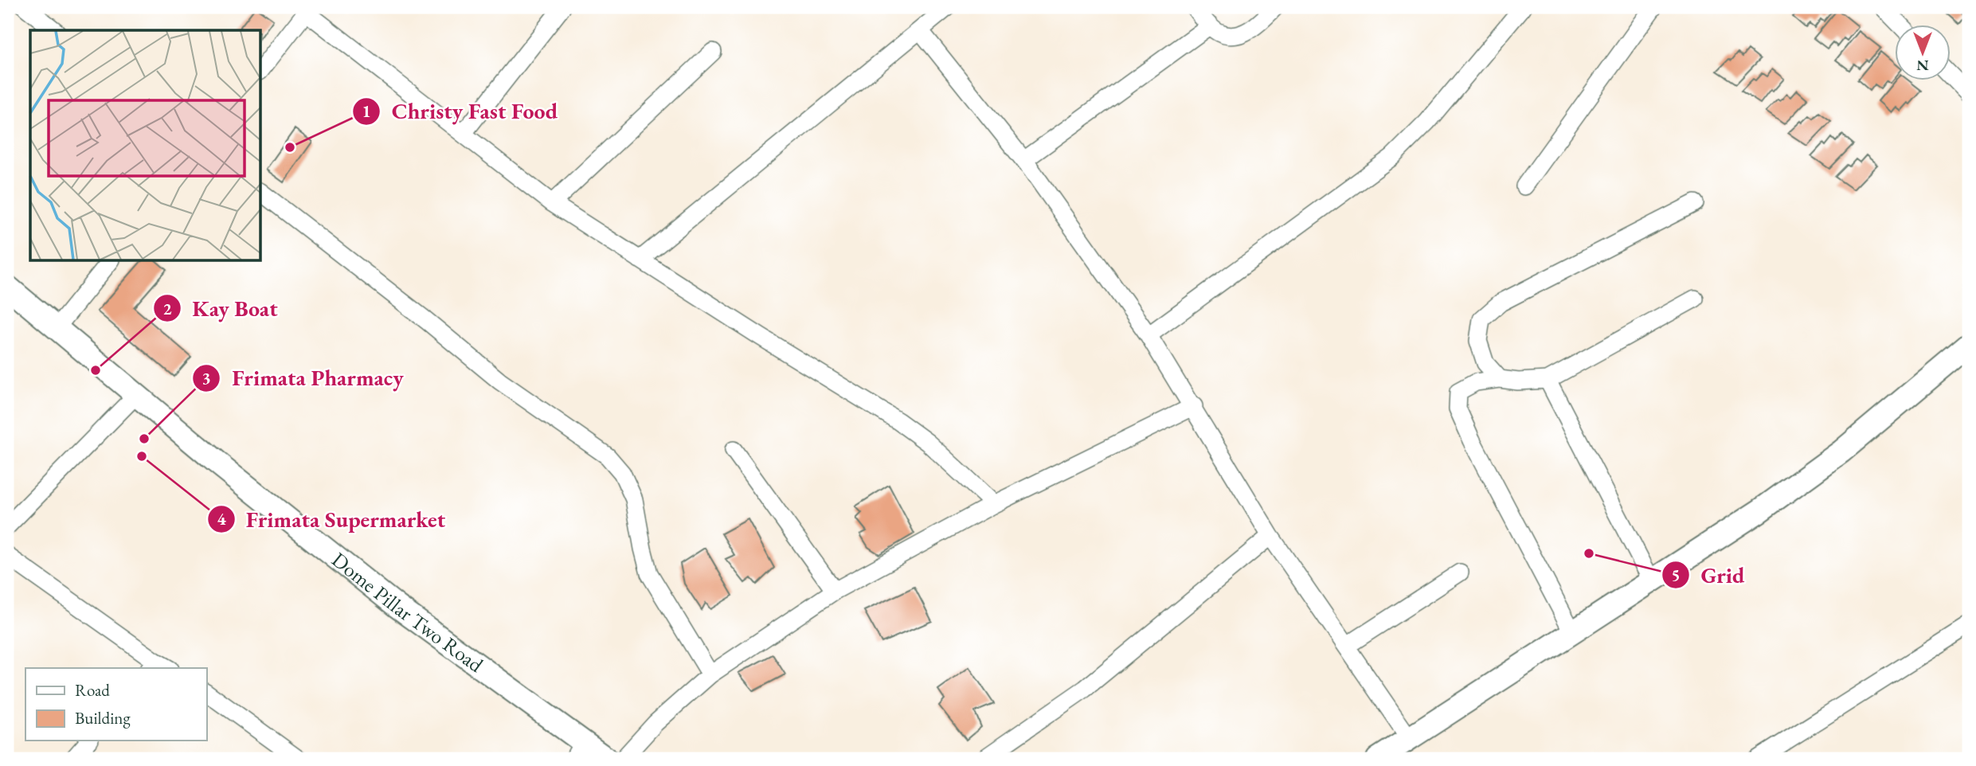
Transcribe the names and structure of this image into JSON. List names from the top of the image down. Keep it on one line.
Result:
{"streets":{"street":["Dome Pillar Two Road"]},"places":["Christy Fast Food","Kay Boat","Frimata Pharmacy","Frimata Supermarket","Grid"],"legend":["Road","Building"],"north":"bottom"}
